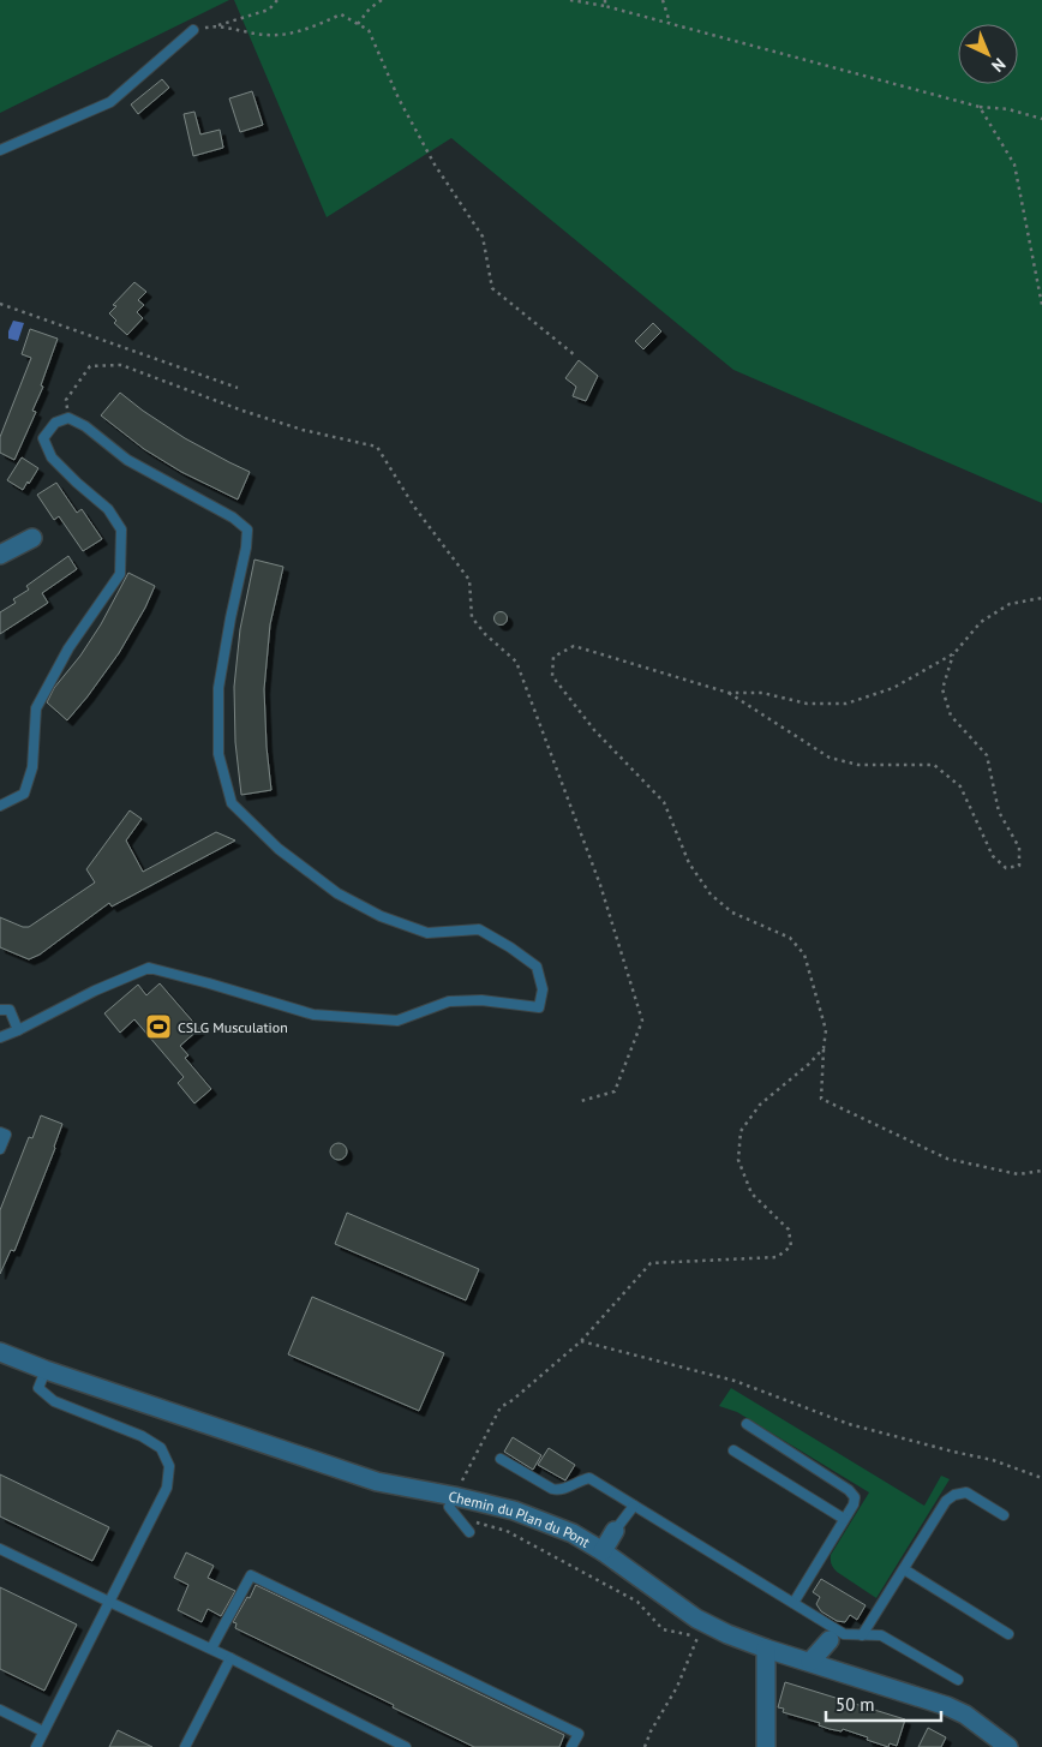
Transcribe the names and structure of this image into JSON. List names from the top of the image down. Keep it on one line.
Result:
{"streets":{"street":["Chemin du Plan du Pont"]},"places":{"sports":["CSLG Musculation"]},"scale_bar":"50 m","north":"bottom right"}
